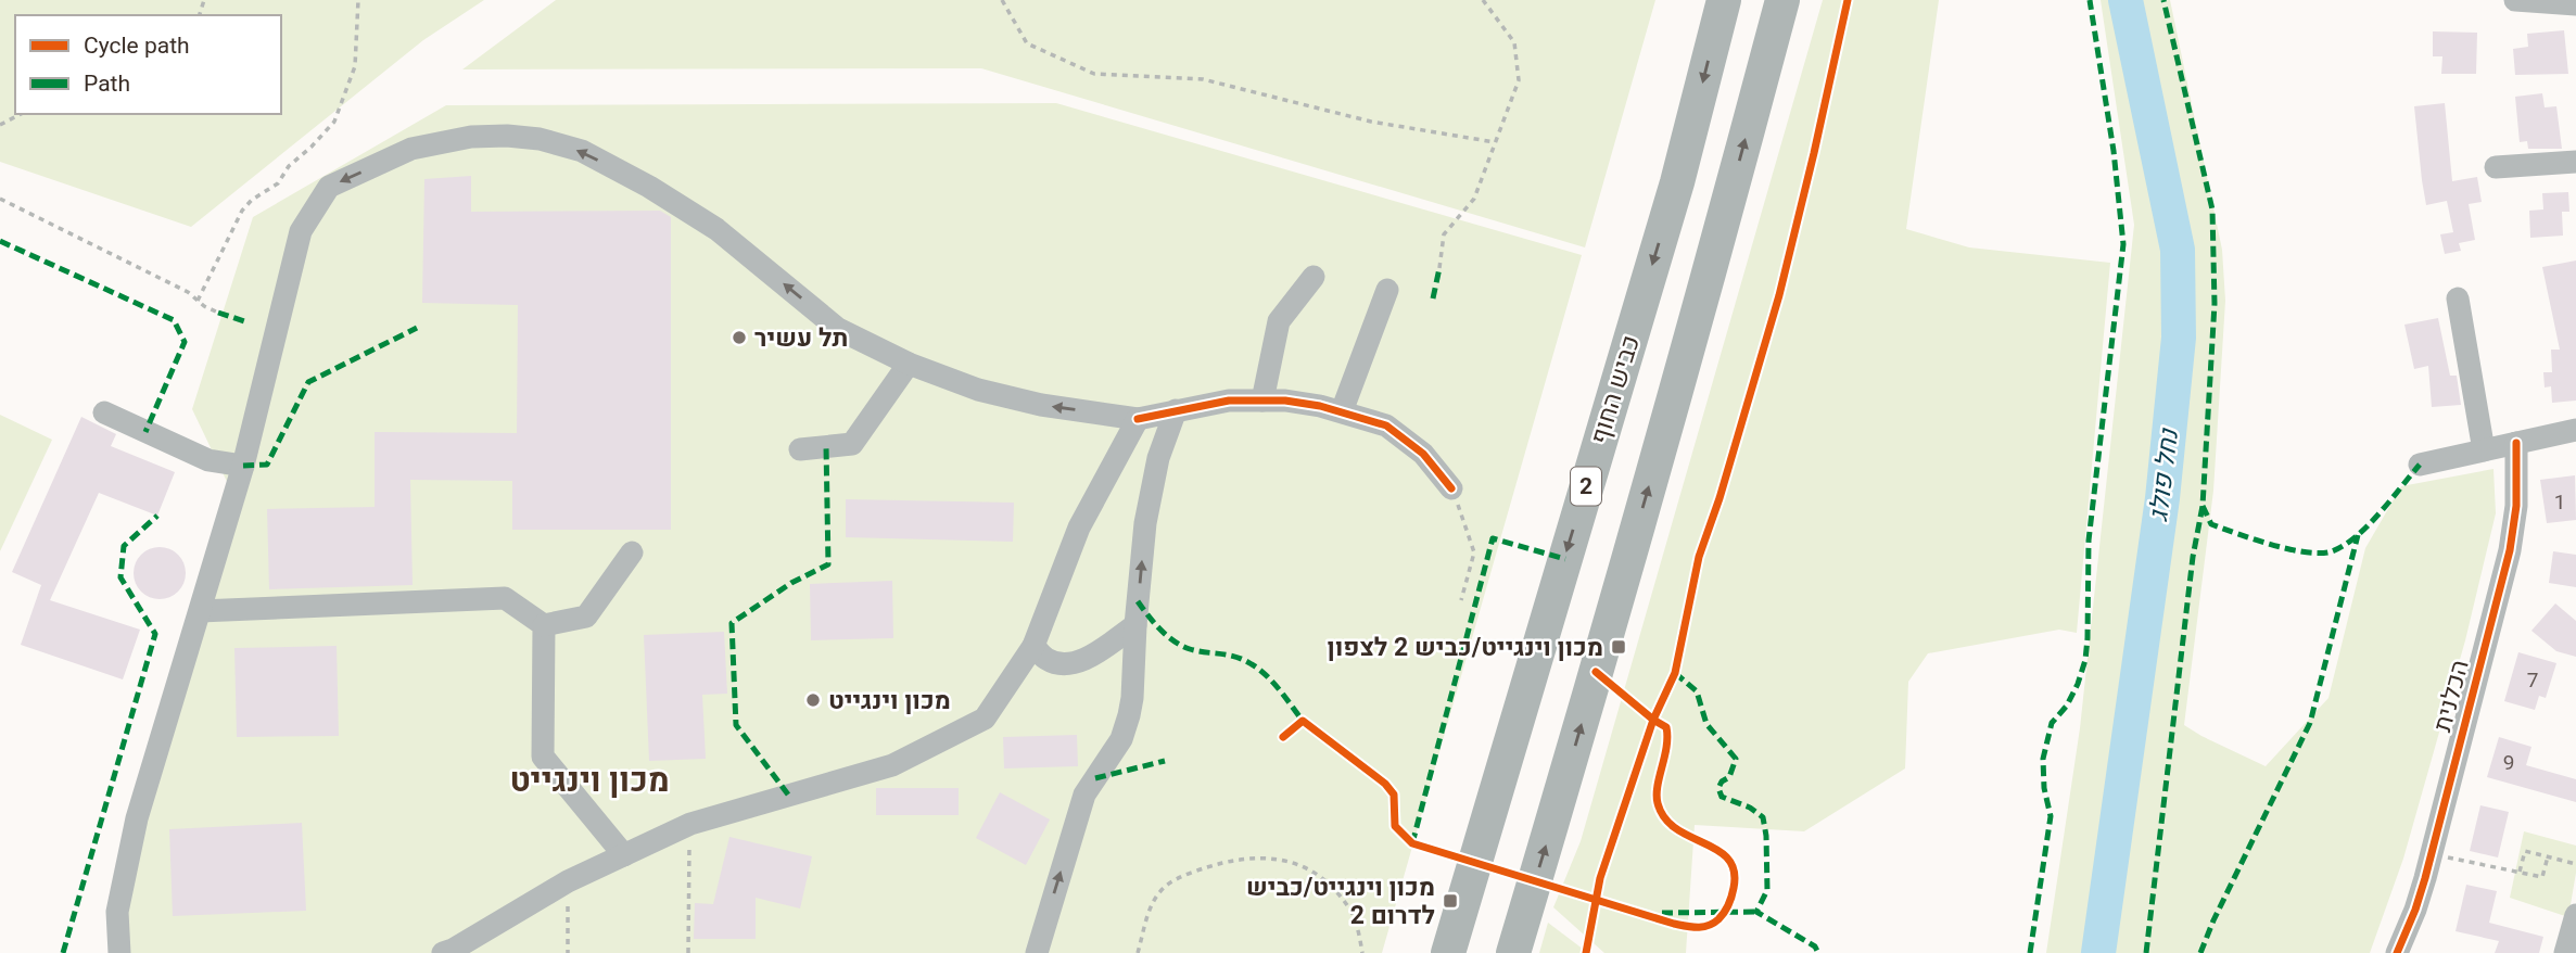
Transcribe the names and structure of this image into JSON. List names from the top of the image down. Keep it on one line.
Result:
{"streets":{"highway":["כביש החוף","2"],"street":["הכלנית"]},"districts":["מכון וינגייט"],"water":["נחל פולג"],"places":{"other":["תל עשיר","מכון וינגייט"],"transit":["מכון וינגייט/כביש 2 לצפון","מכון וינגייט/כביש 2 לדרום"]},"house_numbers":["1","7","9"],"legend":["Cycle path","Path"]}
